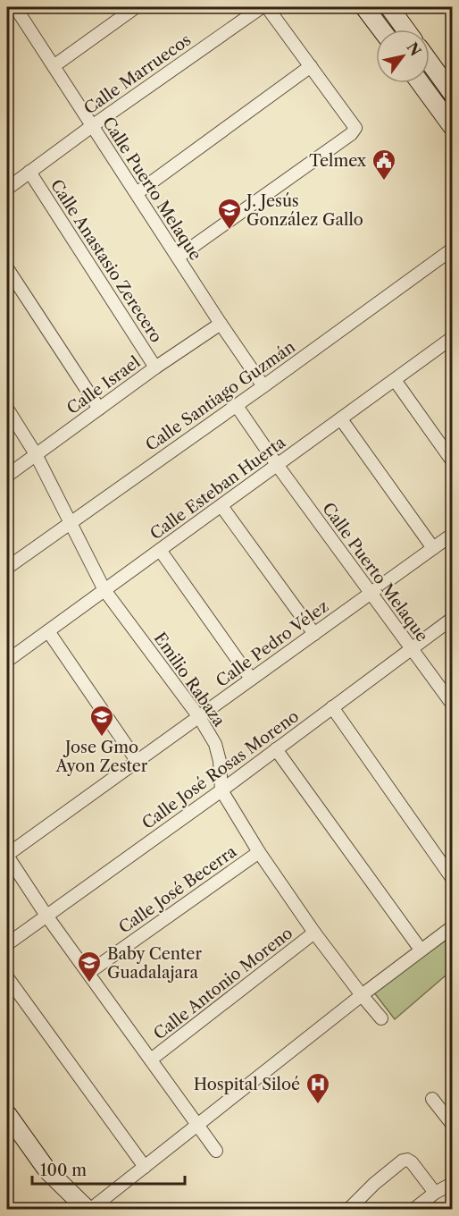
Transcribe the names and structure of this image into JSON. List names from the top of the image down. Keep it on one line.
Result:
{"streets":{"street":["Calle Marruecos","Calle Puerto Melaque","Calle Anastasio Zerecero","Calle Israel","Calle Santiago Guzmán","Calle Esteban Huerta","Calle Pedro Vélez","Emilio Rabaza","Calle José Rosas Moreno","Calle José Becerra","Calle Antonio Moreno"]},"crossings":[["Calle Marruecos","Calle Puerto Melaque"],["Calle Marruecos","Calle Anastasio Zerecero"],["Calle Puerto Melaque","Calle Israel"],["Calle Puerto Melaque","Calle Santiago Guzmán"],["Calle Puerto Melaque","Calle Esteban Huerta"],["Calle Puerto Melaque","Calle Pedro Vélez"],["Calle Puerto Melaque","Calle José Rosas Moreno"],["Calle Anastasio Zerecero","Calle Israel"],["Calle Israel","Emilio Rabaza"],["Calle Santiago Guzmán","Emilio Rabaza"],["Calle Esteban Huerta","Emilio Rabaza"],["Calle Pedro Vélez","Emilio Rabaza"],["Emilio Rabaza","Calle José Rosas Moreno"],["Emilio Rabaza","Calle José Becerra"],["Emilio Rabaza","Calle Antonio Moreno"]],"places":{"public building":["Telmex"],"school or university":["J. Jesús González Gallo","Jose Gmo Ayon Zester","Baby Center Guadalajara"],"hospital":["Hospital Siloé"]},"scale_bar":"100 m","north":"top right"}
